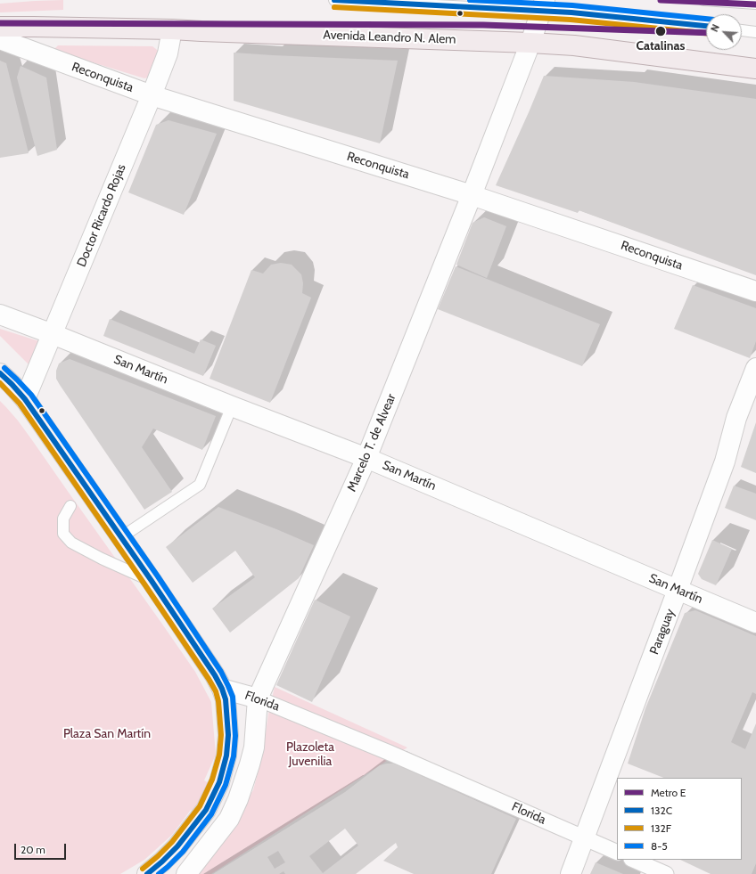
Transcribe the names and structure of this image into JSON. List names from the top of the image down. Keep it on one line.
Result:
{"streets":{"main road":["Avenida Leandro N. Alem"],"street":["Reconquista","Doctor Ricardo Rojas","San Martín","Marcelo T. de Alvear","Paraguay","Florida"]},"crossings":[["Avenida Leandro N. Alem","Doctor Ricardo Rojas"],["Avenida Leandro N. Alem","Marcelo T. de Alvear"],["Reconquista","Doctor Ricardo Rojas"],["Reconquista","Marcelo T. de Alvear"],["Doctor Ricardo Rojas","San Martín"],["San Martín","Marcelo T. de Alvear"],["San Martín","Paraguay"],["Marcelo T. de Alvear","Florida"],["Paraguay","Florida"]],"parks":["Plaza San Martín","Plazoleta Juvenilia"],"places":["Catalinas"],"lines":["metro line E","transit line 132C","transit line 8-5","transit line 132F"],"legend":["Metro E","132C","132F","8-5"],"scale_bar":"20 m","north":"top left"}
